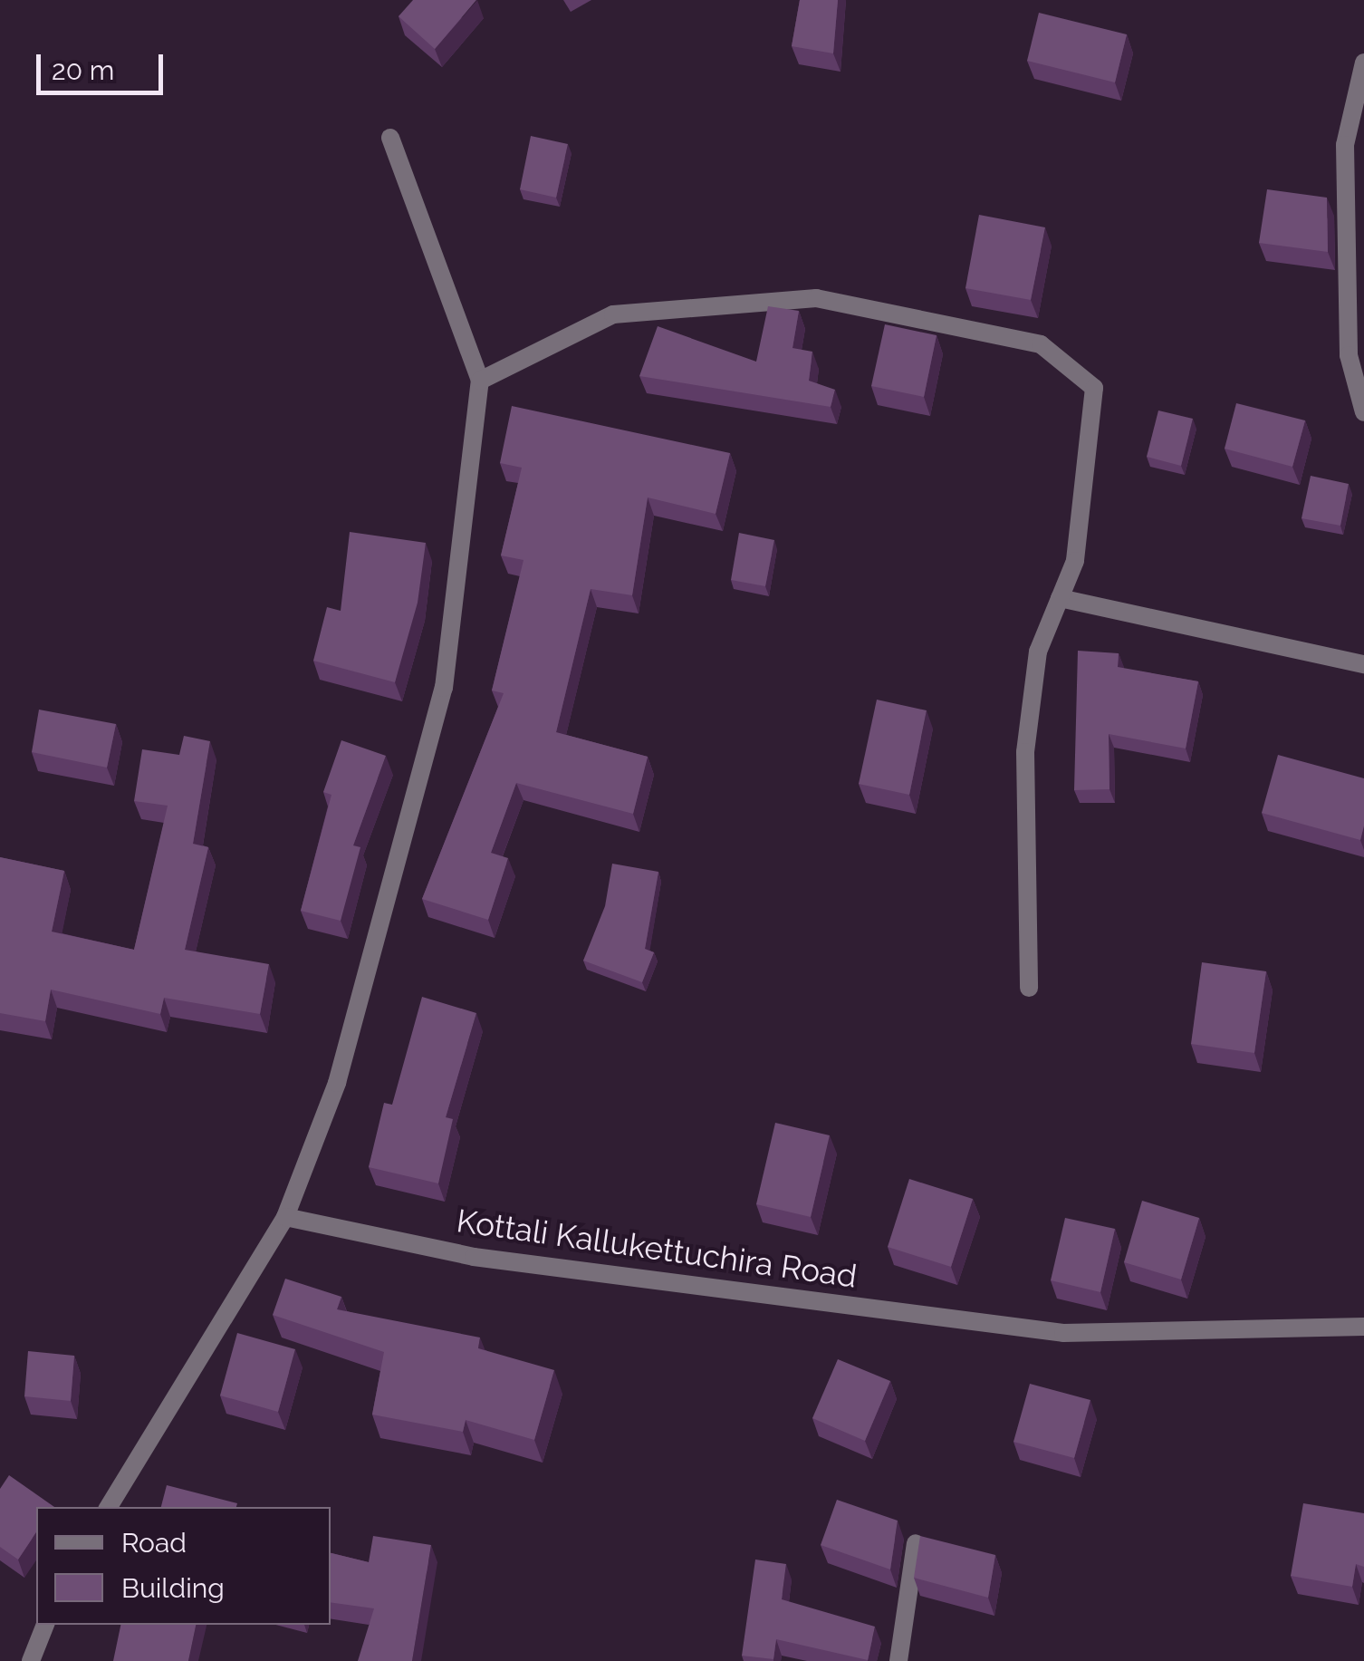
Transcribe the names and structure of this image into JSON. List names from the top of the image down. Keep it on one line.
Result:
{"streets":{"street":["Kottali Kallukettuchira Road"]},"legend":["Road","Building"],"scale_bar":"20 m"}
